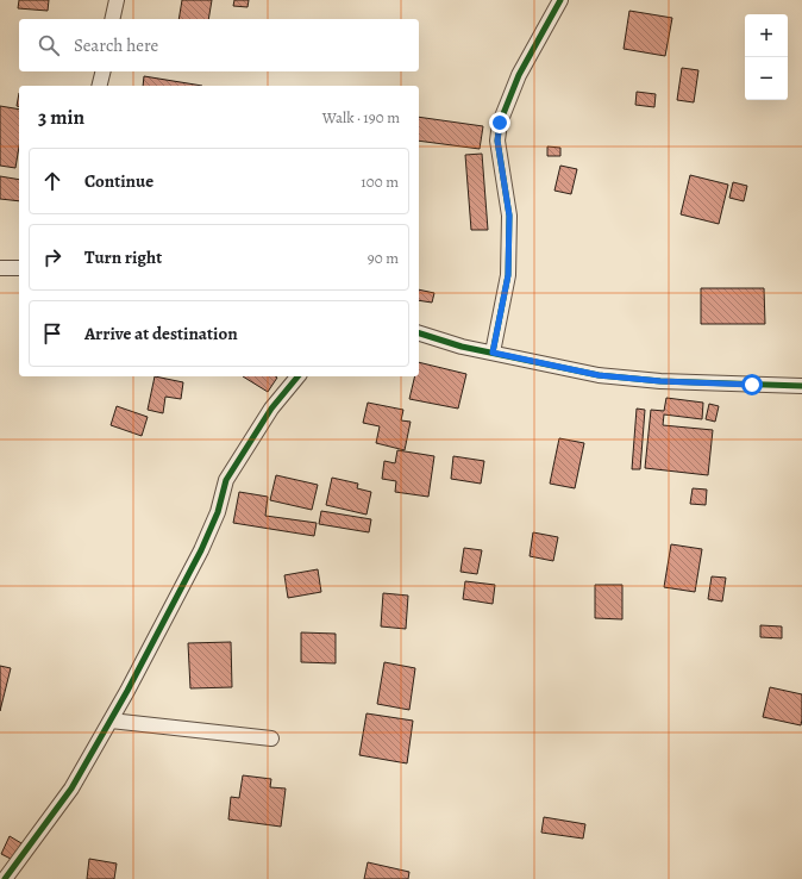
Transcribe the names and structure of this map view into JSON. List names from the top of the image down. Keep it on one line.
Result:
{"page":{"map_buttons":["+","−"],"search":"Search here","heading":["3 min","Walk · 190 m"],"list":[["Continue","100 m"],["Turn right","90 m"],"Arrive at destination"]}}
